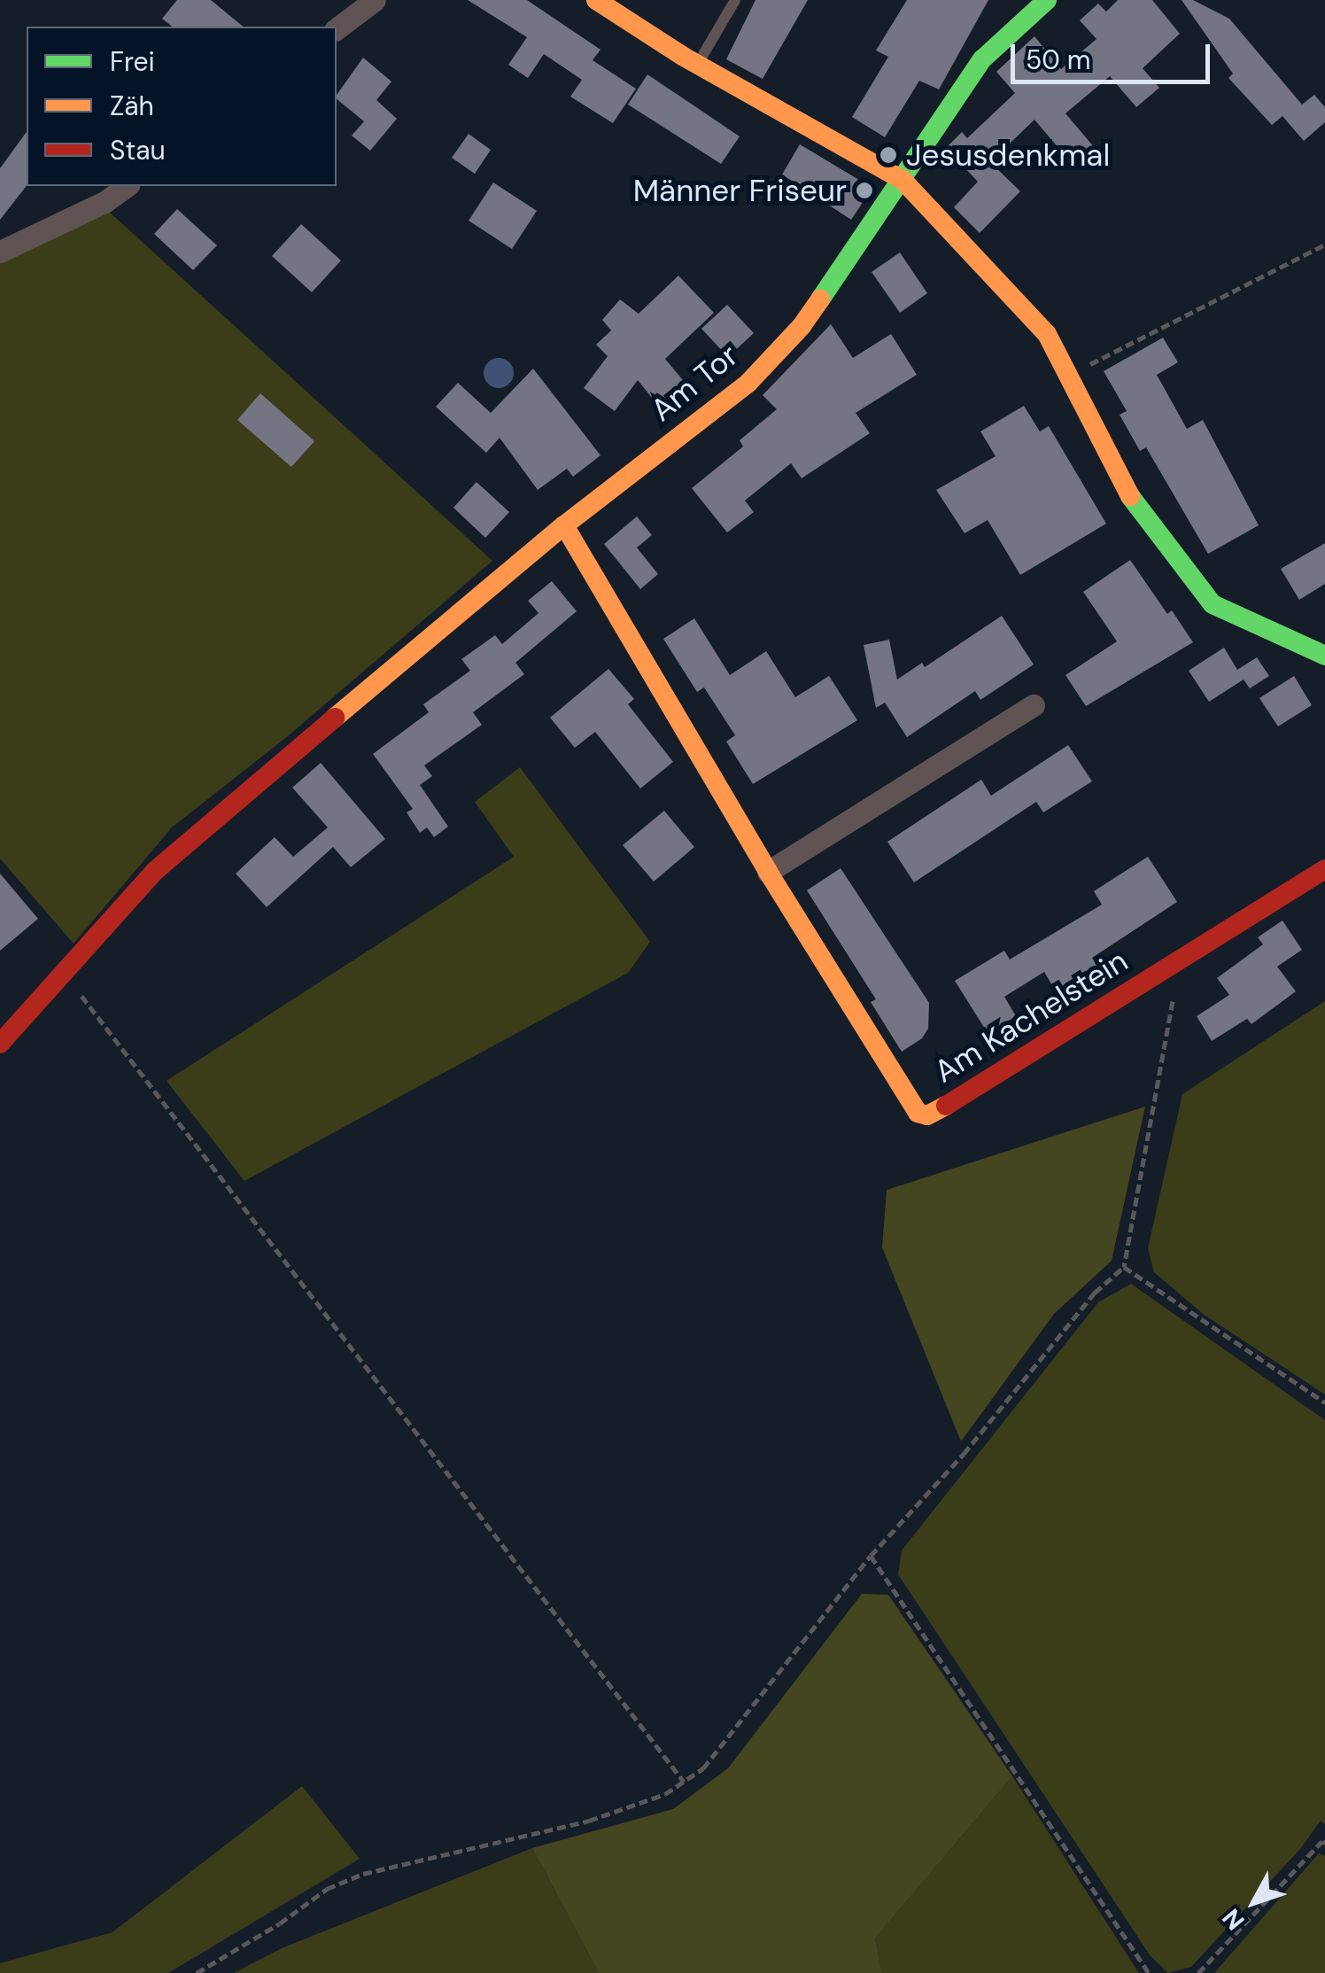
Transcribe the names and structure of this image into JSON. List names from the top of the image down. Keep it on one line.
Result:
{"streets":{"street":["Am Tor","Am Kachelstein"]},"crossings":[["Am Tor","Am Kachelstein"]],"places":["Jesusdenkmal","Männer Friseur"],"legend":["Frei","Zäh","Stau"],"scale_bar":"50 m","north":"bottom left"}
